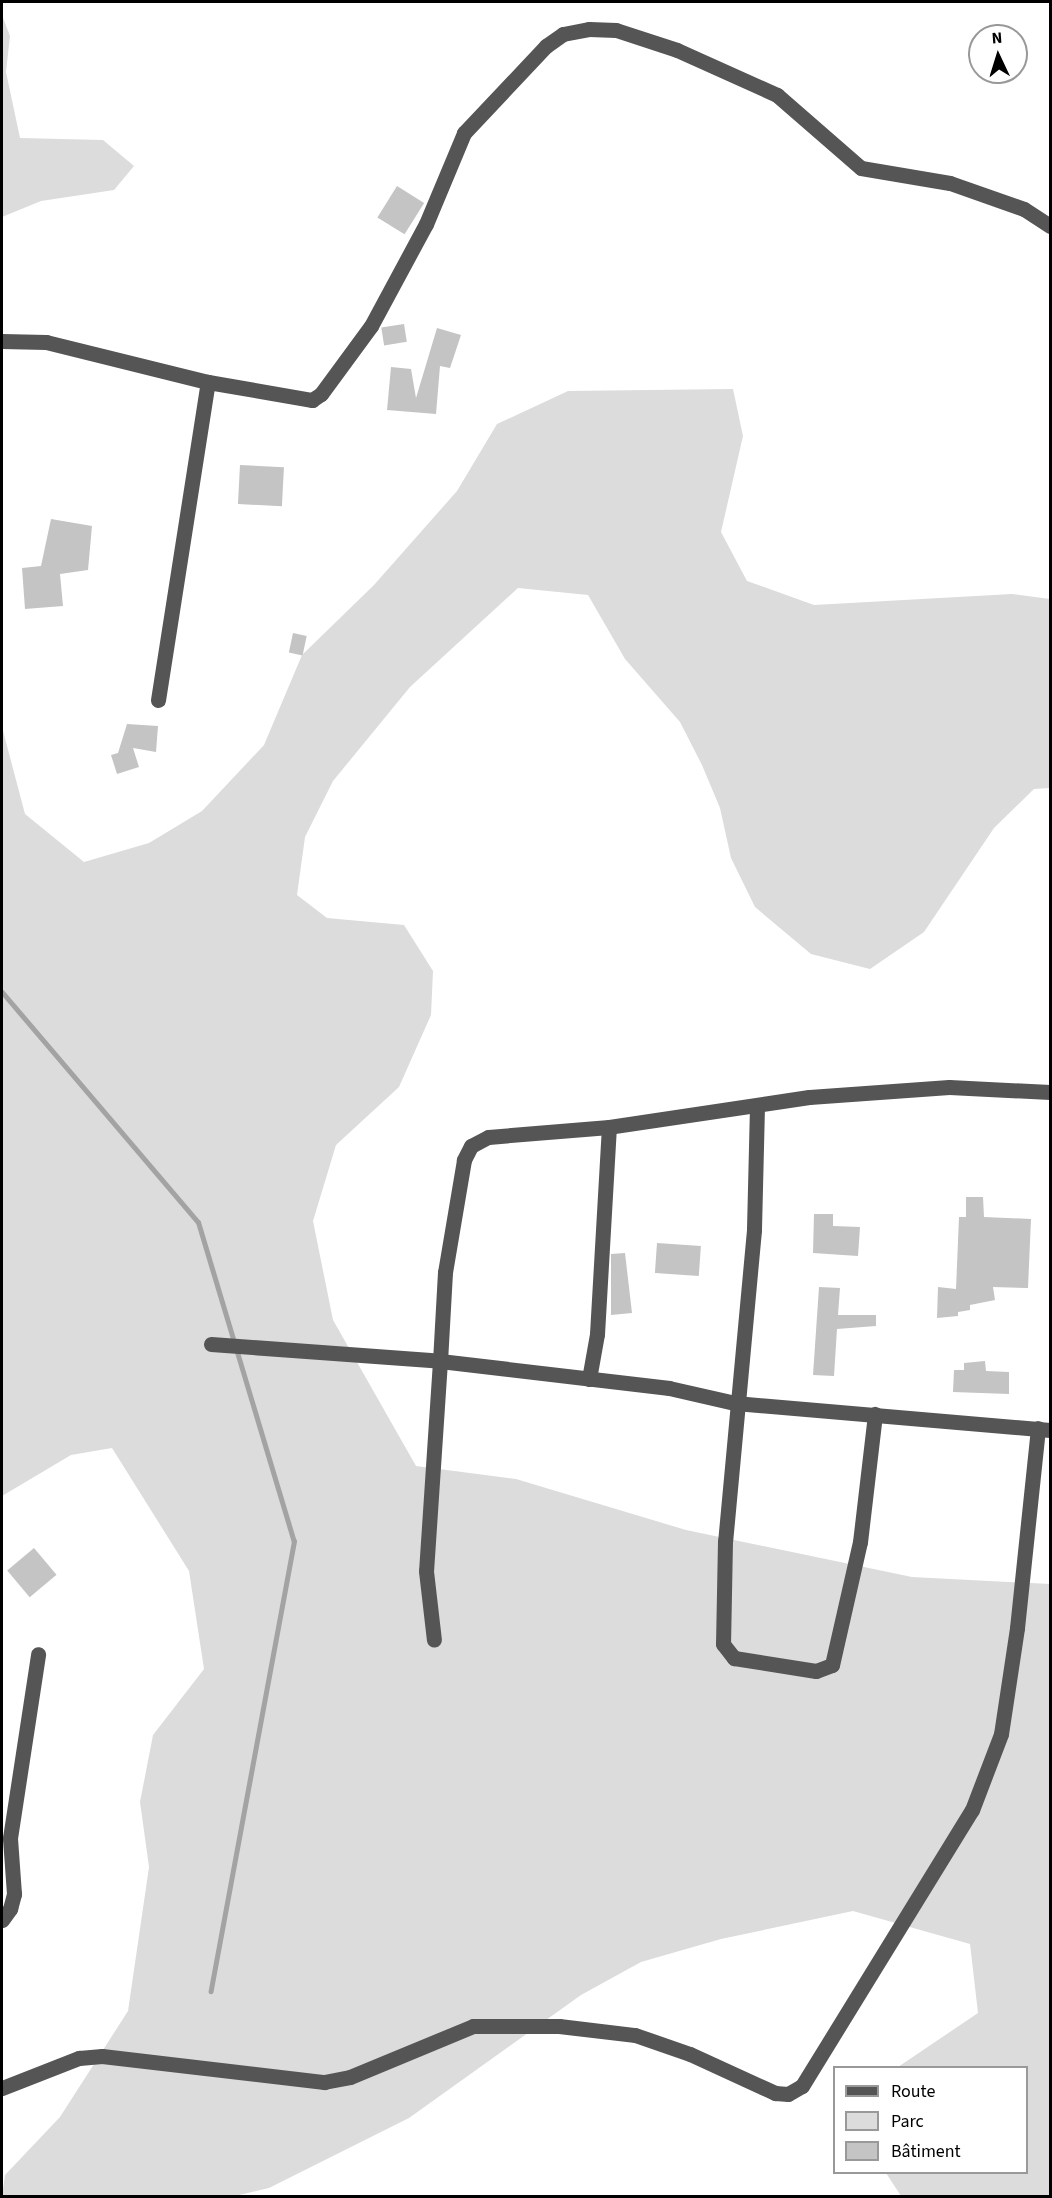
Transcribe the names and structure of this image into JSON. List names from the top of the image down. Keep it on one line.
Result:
{"legend":["Route","Parc","Bâtiment"],"north":"top"}
